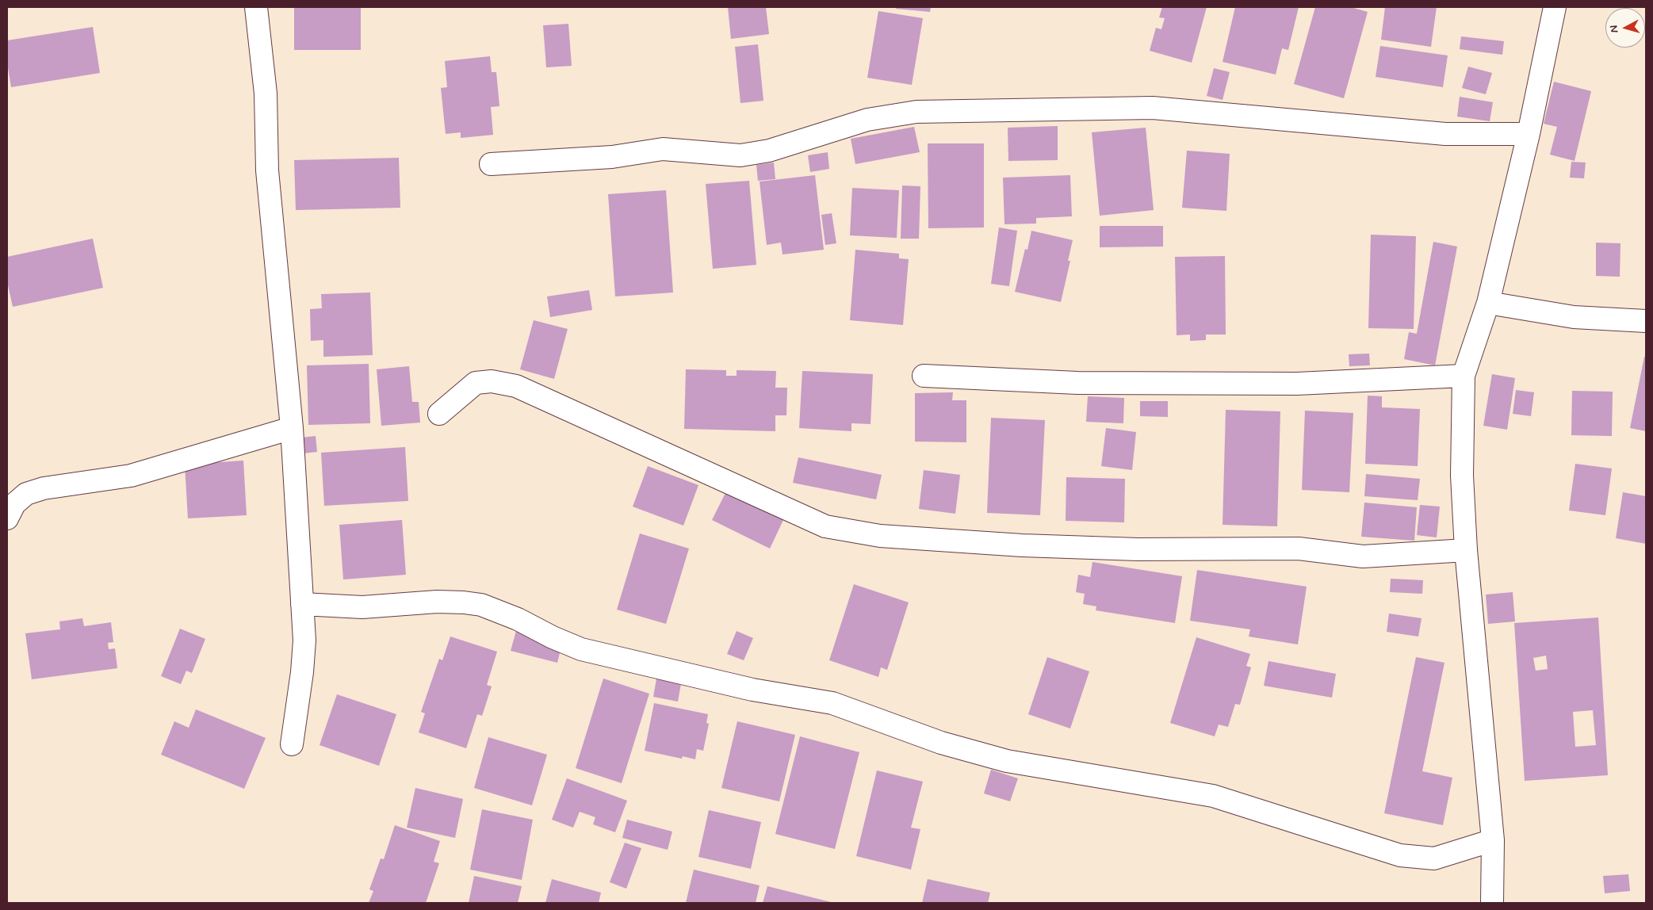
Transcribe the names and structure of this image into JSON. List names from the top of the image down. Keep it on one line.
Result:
{"north":"left"}
